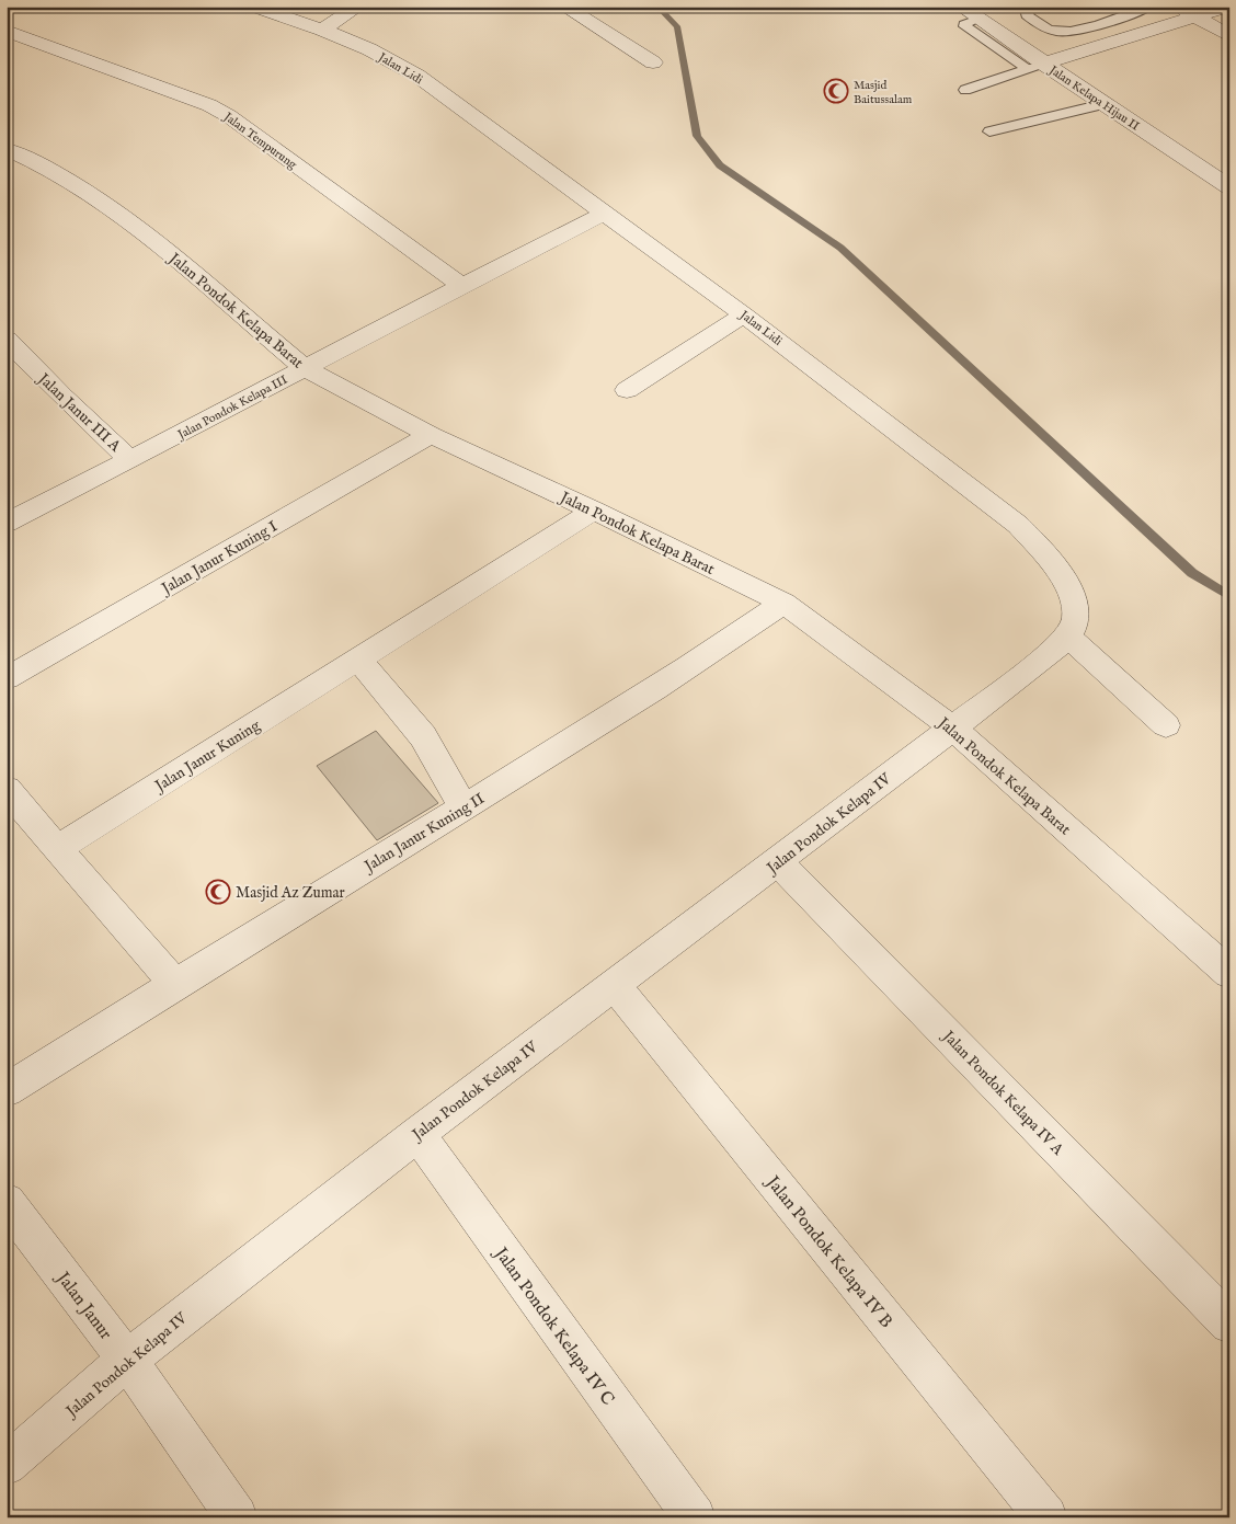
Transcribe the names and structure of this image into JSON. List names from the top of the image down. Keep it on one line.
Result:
{"streets":{"street":["Jalan Lidi","Jalan Kelapa Hijau II","Jalan Tempurung","Jalan Pondok Kelapa Barat","Jalan Pondok Kelapa III","Jalan Janur III A","Jalan Janur Kuning I","Jalan Janur Kuning","Jalan Pondok Kelapa IV","Jalan Janur Kuning II","Jalan Pondok Kelapa IV A","Jalan Pondok Kelapa IV B","Jalan Janur","Jalan Pondok Kelapa IV C"]},"crossings":[["Jalan Lidi","Jalan Pondok Kelapa III"],["Jalan Tempurung","Jalan Pondok Kelapa III"],["Jalan Pondok Kelapa Barat","Jalan Pondok Kelapa III"],["Jalan Pondok Kelapa Barat","Jalan Janur Kuning I"],["Jalan Pondok Kelapa Barat","Jalan Janur Kuning"],["Jalan Pondok Kelapa Barat","Jalan Pondok Kelapa IV"],["Jalan Pondok Kelapa Barat","Jalan Janur Kuning II"],["Jalan Pondok Kelapa III","Jalan Janur III A"],["Jalan Pondok Kelapa IV","Jalan Pondok Kelapa IV A"],["Jalan Pondok Kelapa IV","Jalan Pondok Kelapa IV B"],["Jalan Pondok Kelapa IV","Jalan Janur"],["Jalan Pondok Kelapa IV","Jalan Pondok Kelapa IV C"]],"places":{"mosque":["Masjid Baitussalam","Masjid Az Zumar"]}}
